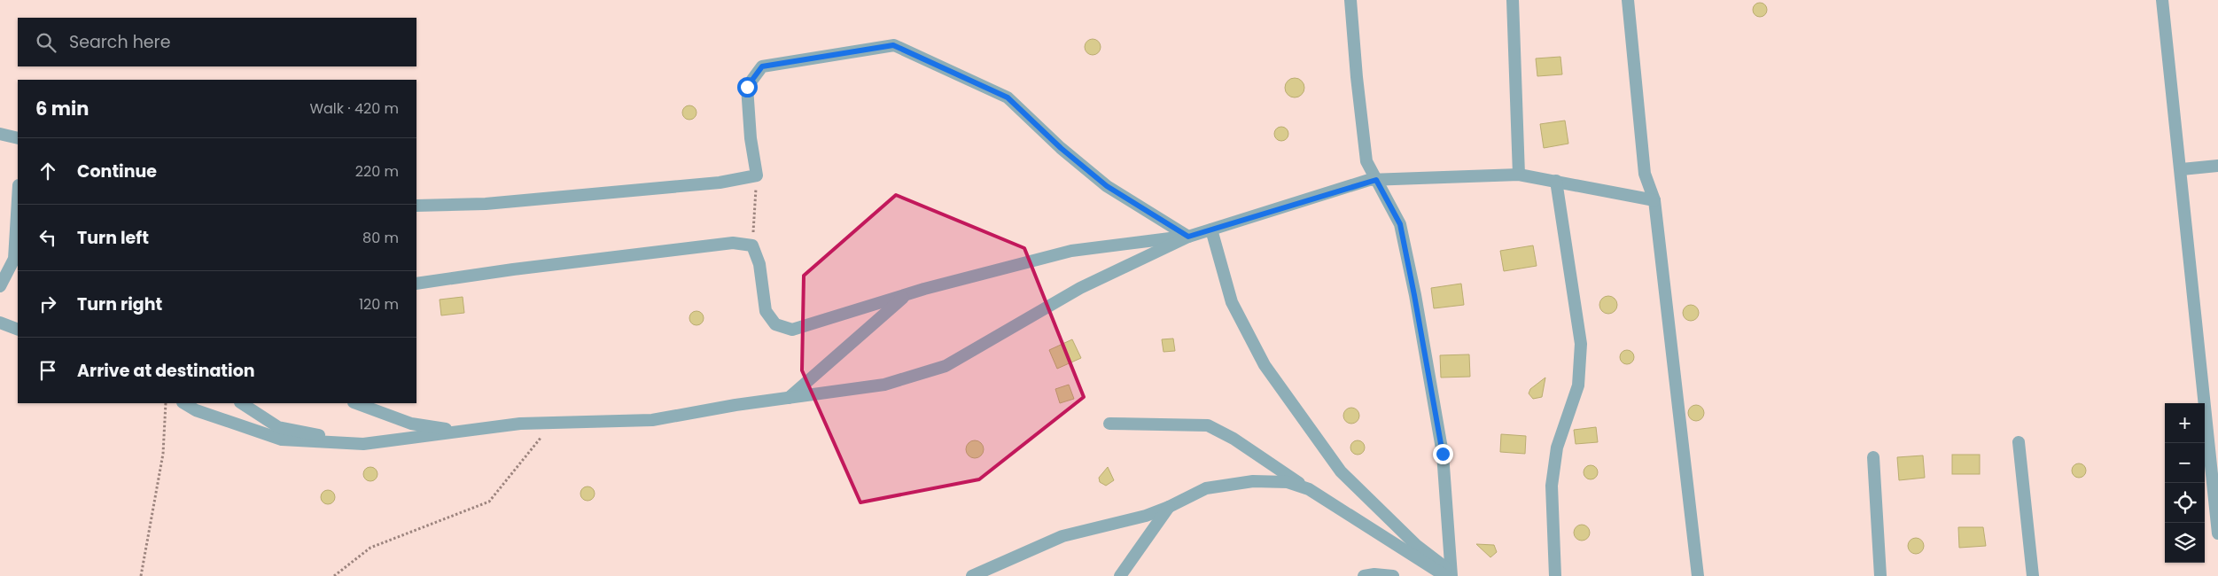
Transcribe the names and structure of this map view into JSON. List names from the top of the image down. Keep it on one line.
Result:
{"page":{"search":"Search here","heading":["6 min","Walk · 420 m"],"list":[["Continue","220 m"],["Turn left","80 m"],["Turn right","120 m"],"Arrive at destination"],"map_buttons":["+","−"]}}
